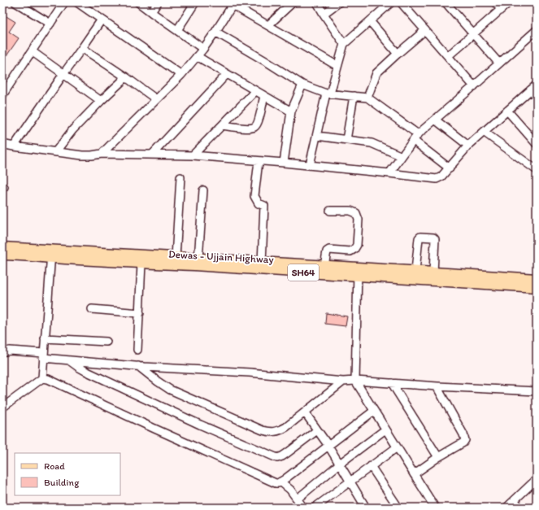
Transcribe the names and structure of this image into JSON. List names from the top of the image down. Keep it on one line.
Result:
{"streets":{"main road":["Dewas - Ujjain Highway","SH64"]},"legend":["Road","Building"]}
